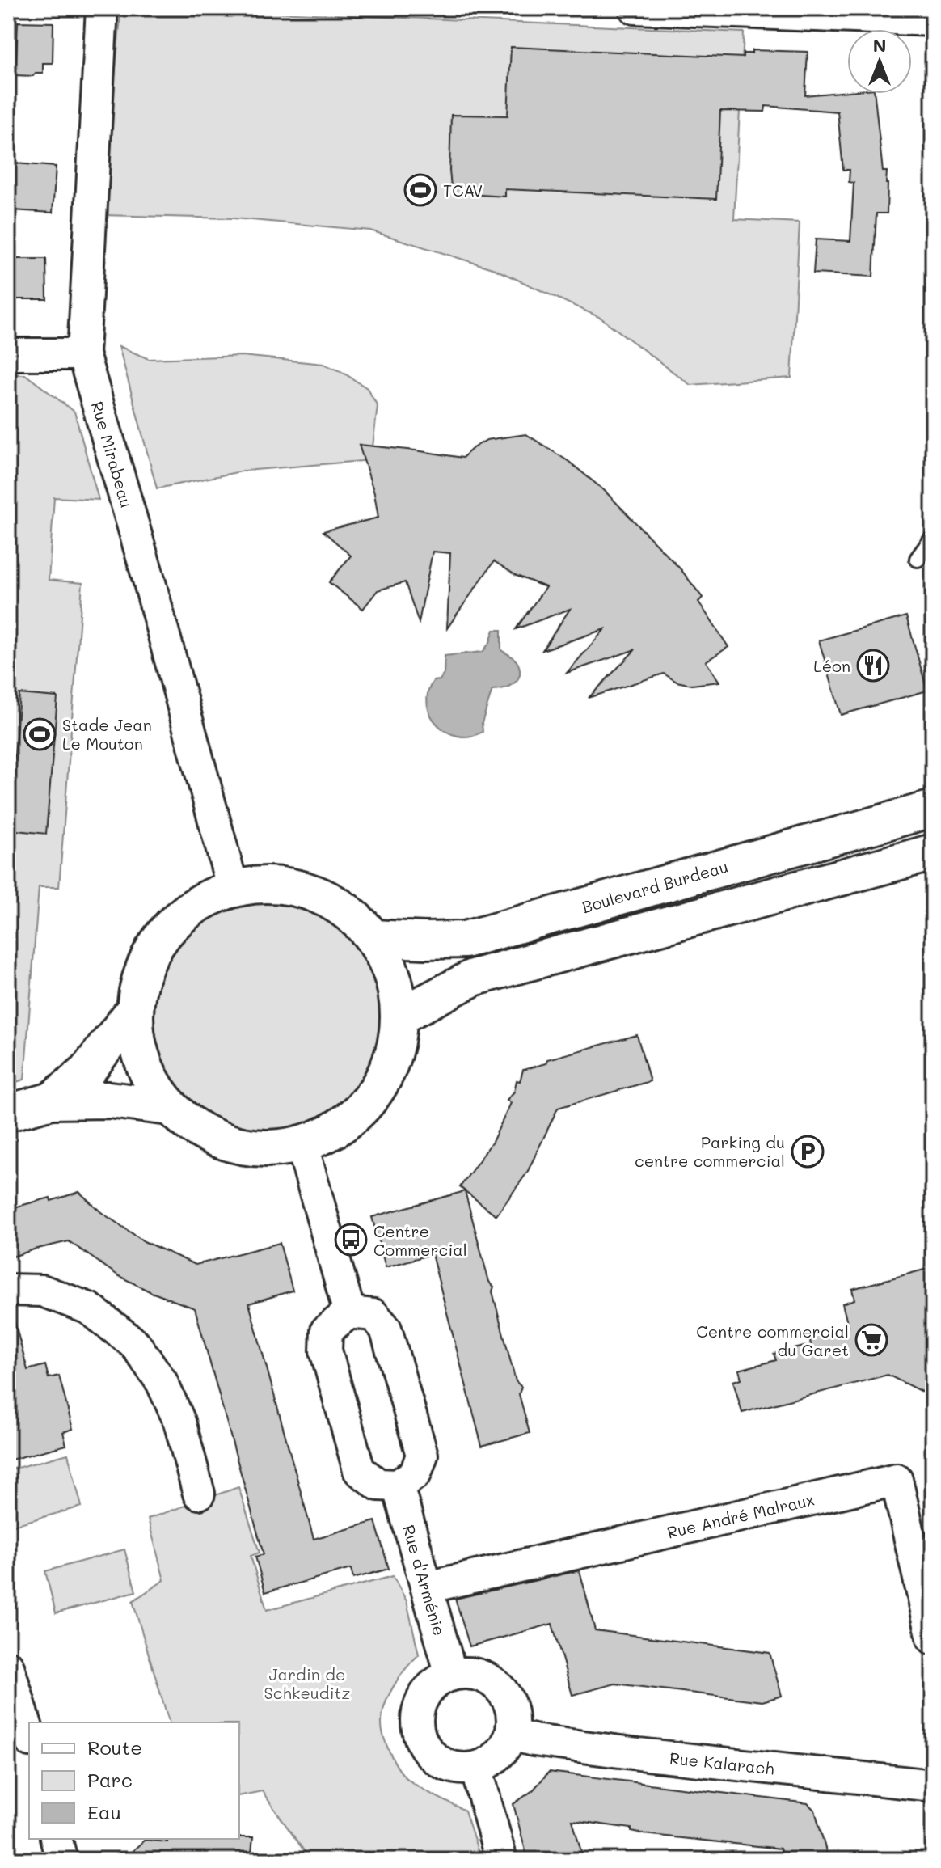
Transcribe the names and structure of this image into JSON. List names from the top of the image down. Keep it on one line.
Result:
{"streets":{"main road":["Boulevard Burdeau"],"street":["Rue Mirabeau","Rue André Malraux","Rue d'Arménie","Rue Kalarach"]},"crossings":[["Rue André Malraux","Rue d'Arménie"],["Rue d'Arménie","Rue Kalarach"]],"parks":["Jardin de Schkeuditz"],"places":{"sports":["TCAV","Stade Jean Le Mouton"],"restaurant":["Léon"],"parking":["Parking du centre commercial"],"bus stop":["Centre Commercial"],"supermarket":["Centre commercial du Garet"]},"legend":["Route","Parc","Eau"],"north":"top"}
